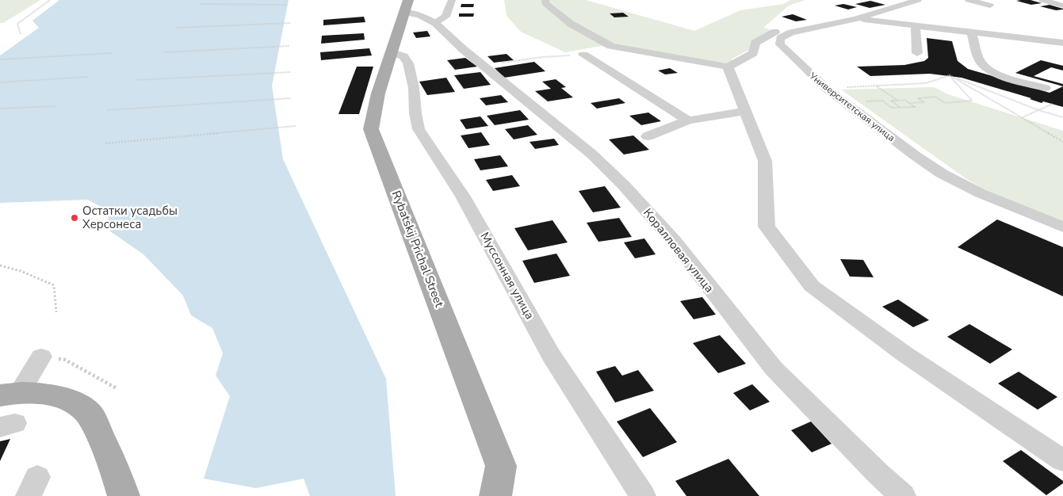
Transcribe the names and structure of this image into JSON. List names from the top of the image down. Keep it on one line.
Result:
{"streets":{"main road":["Rybatskij Prichal Street"],"street":["Университетская улица","Коралловая улица","Муссонная улица"]},"crossings":[["Rybatskij Prichal Street","Коралловая улица"],["Rybatskij Prichal Street","Муссонная улица"]],"places":["Остатки усадьбы Херсонеса"]}
